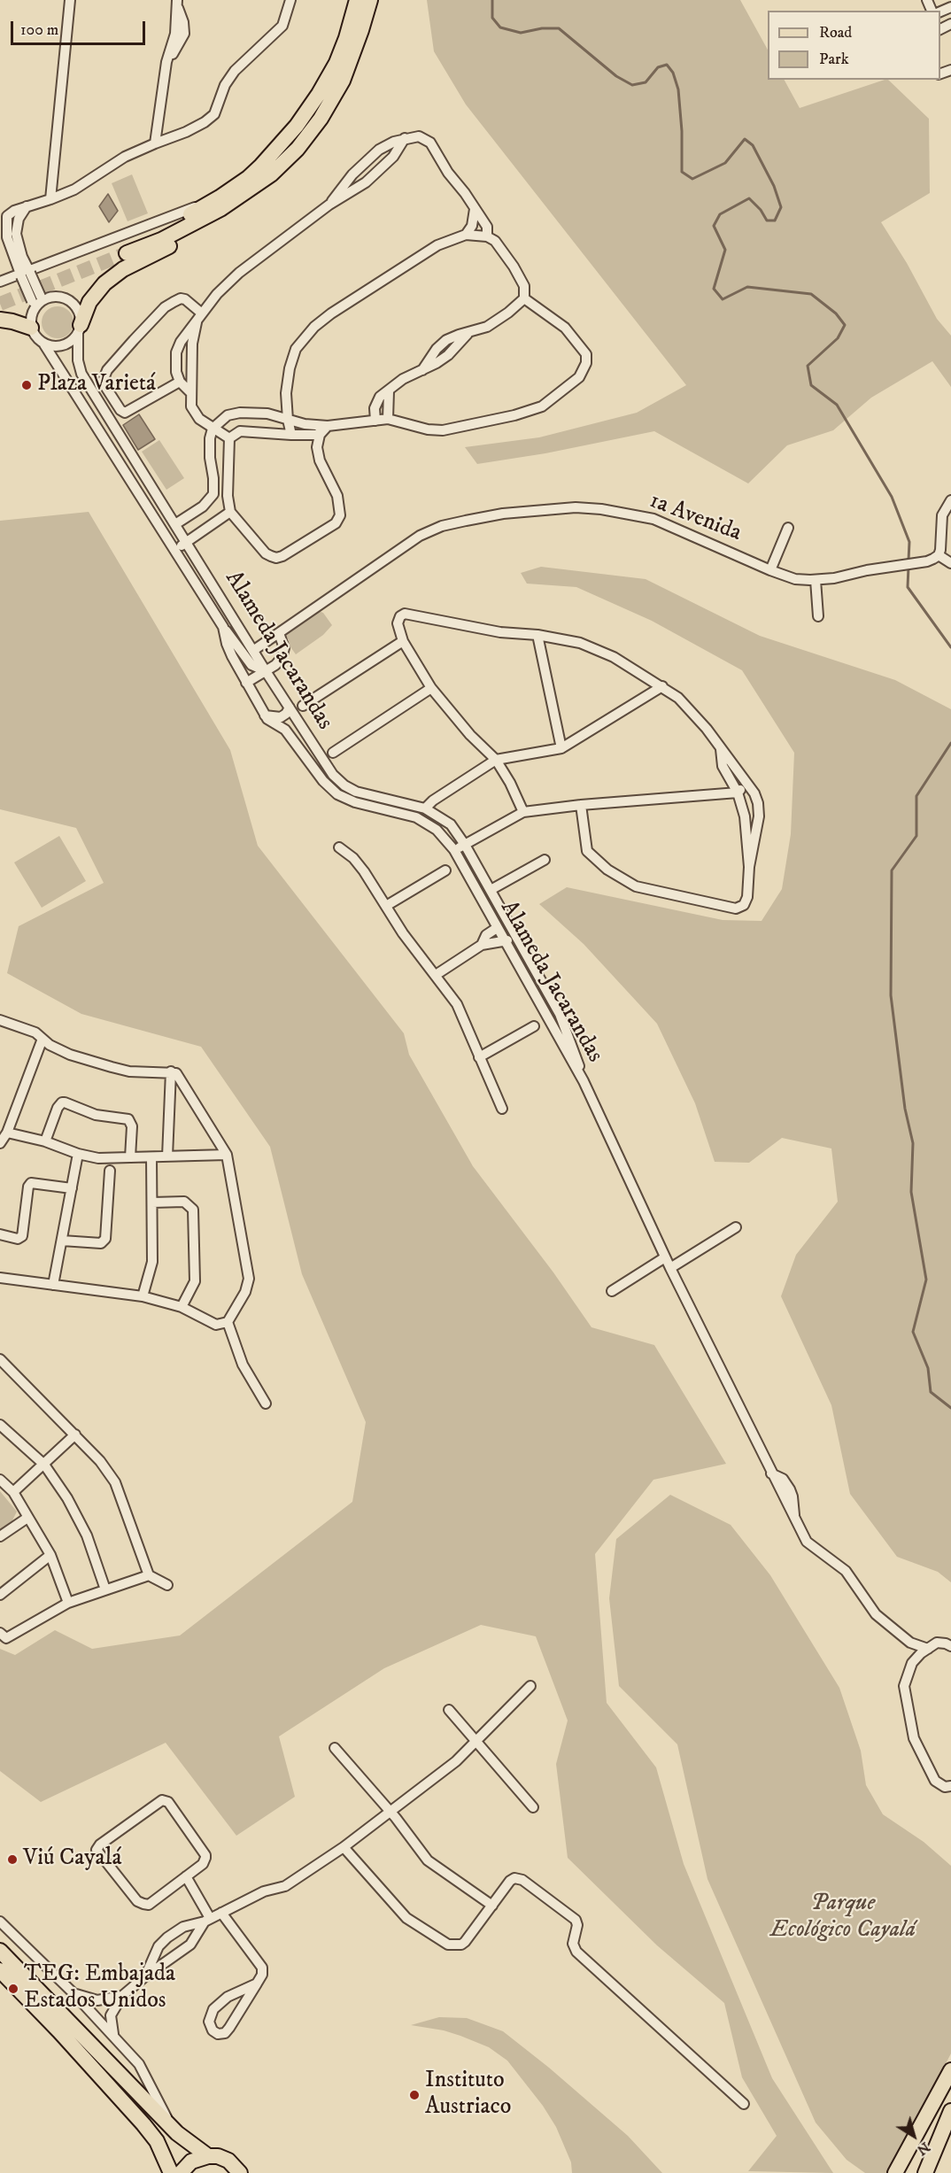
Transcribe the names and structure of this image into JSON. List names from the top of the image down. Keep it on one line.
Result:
{"streets":{"street":["1a Avenida","Alameda Jacarandas"]},"crossings":[["1a Avenida","Alameda Jacarandas"]],"parks":["Parque Ecológico Cayalá"],"places":["Plaza Varietá","Viú Cayalá","TEG: Embajada Estados Unidos","Instituto Austriaco"],"legend":["Road","Park"],"scale_bar":"100 m","north":"bottom right"}
